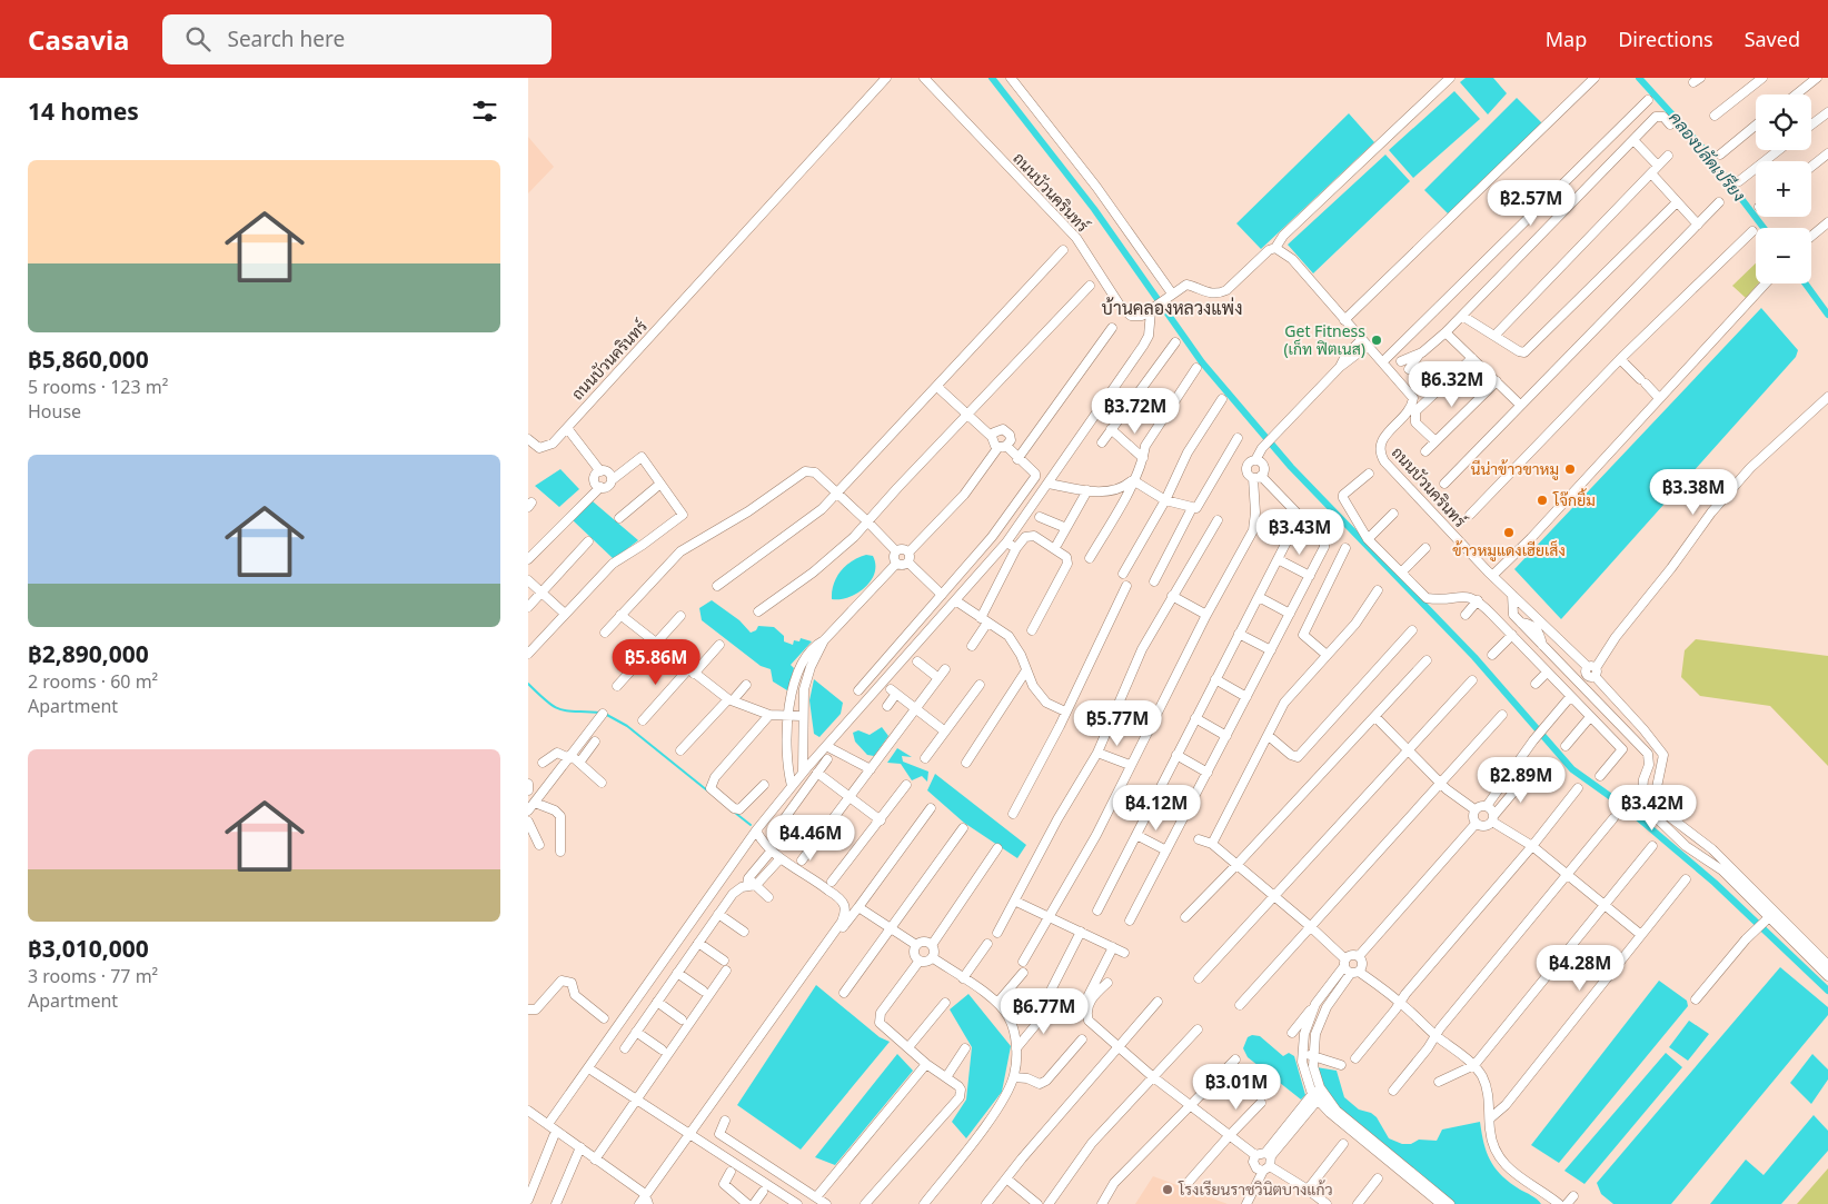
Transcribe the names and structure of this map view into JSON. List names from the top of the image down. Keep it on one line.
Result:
{"streets":{"street":["ถนนบัวนครินทร์"]},"districts":["บ้านคลองหลวงแพ่ง"],"water":["คลองปลัดเปรียง"],"places":["Get Fitness (เก็ท ฟิตเนส)","นีน่าข้าวขาหมู","โจ๊กยิ้ม","ข้าวหมูแดงเฮียเส็ง","โรงเรียนราชวินิตบางแก้ว"],"page":{"header":"Casavia","search":"Search here","nav":["Map","Directions","Saved"],"heading":"14 homes","map_buttons":["+","−"],"list":[{"name":"฿5,860,000","note":"5 rooms · 123 m² · House"},{"name":"฿2,890,000","note":"2 rooms · 60 m² · Apartment"},{"name":"฿3,010,000","note":"3 rooms · 77 m² · Apartment"}],"price":["฿2.57M","฿6.32M","฿3.72M","฿3.38M","฿3.43M","฿5.86M","฿5.77M","฿2.89M","฿4.12M","฿3.42M","฿4.46M","฿4.28M","฿6.77M","฿3.01M"]}}
